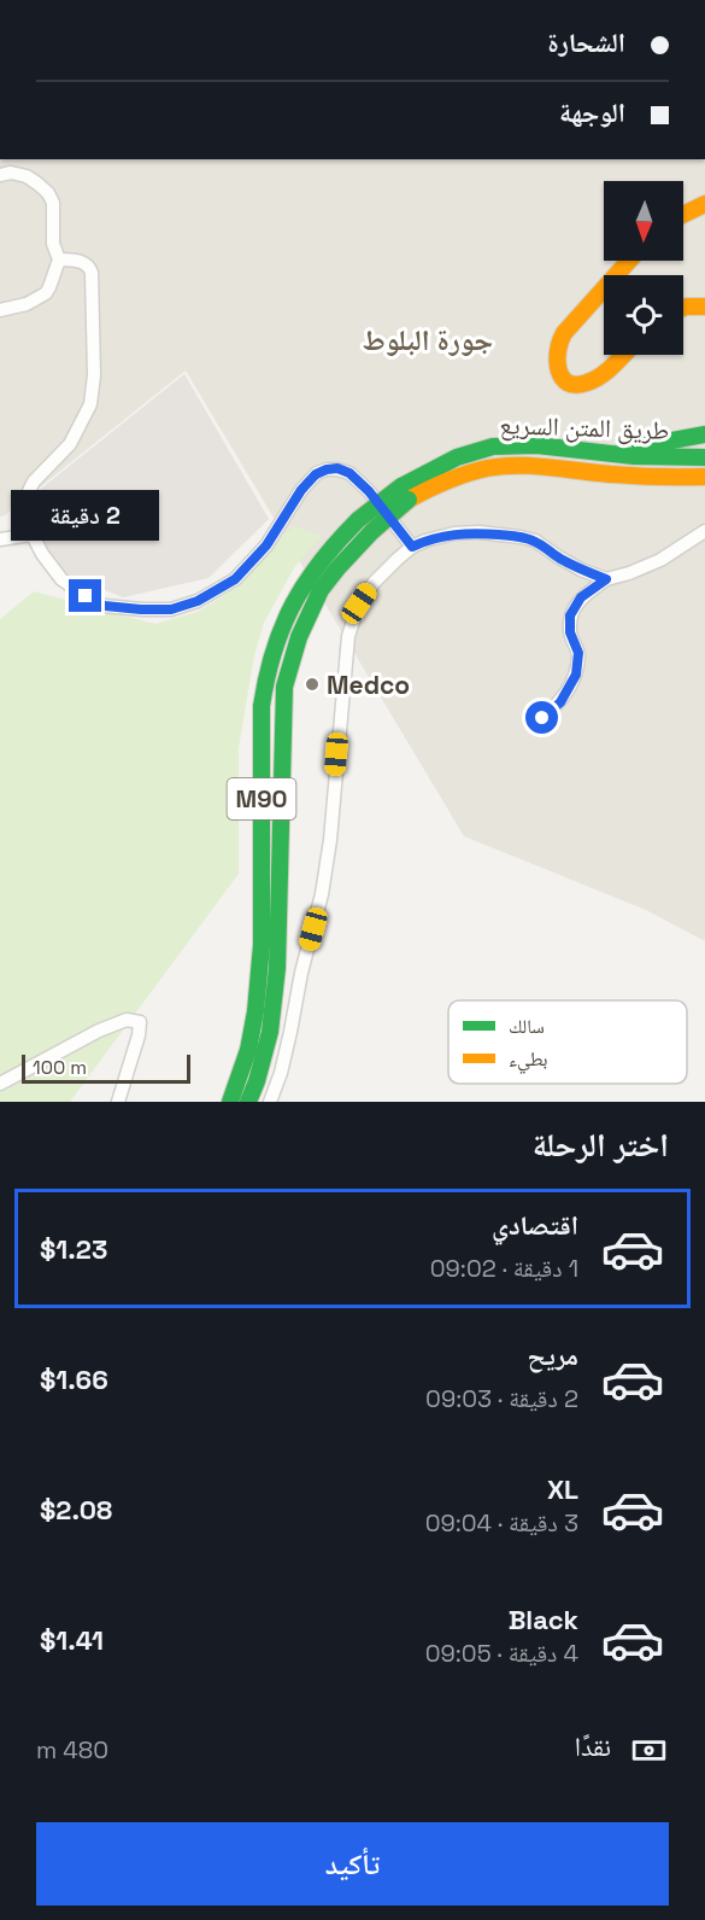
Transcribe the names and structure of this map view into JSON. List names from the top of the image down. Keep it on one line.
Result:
{"streets":{"main road":["طريق المتن السريع","M90"]},"districts":["جورة البلوط"],"places":["Medco"],"legend":["سالك","بطيء"],"scale_bar":"100 m","north":"bottom","page":{"banner":["الشحارة","الوجهة"],"bubble":"2 دقيقة","scale":"100 m","heading":"اختر الرحلة","list":[{"name":"اقتصادي","note":"1 دقيقة · 09:02","value":"$1.23"},{"name":"مريح","note":"2 دقيقة · 09:03","value":"$1.66"},{"name":"XL","note":"3 دقيقة · 09:04","value":"$2.08"},{"name":"Black","note":"4 دقيقة · 09:05","value":"$1.41"}],"pay":["نقدًا","480 m"],"buttons":"تأكيد"}}
